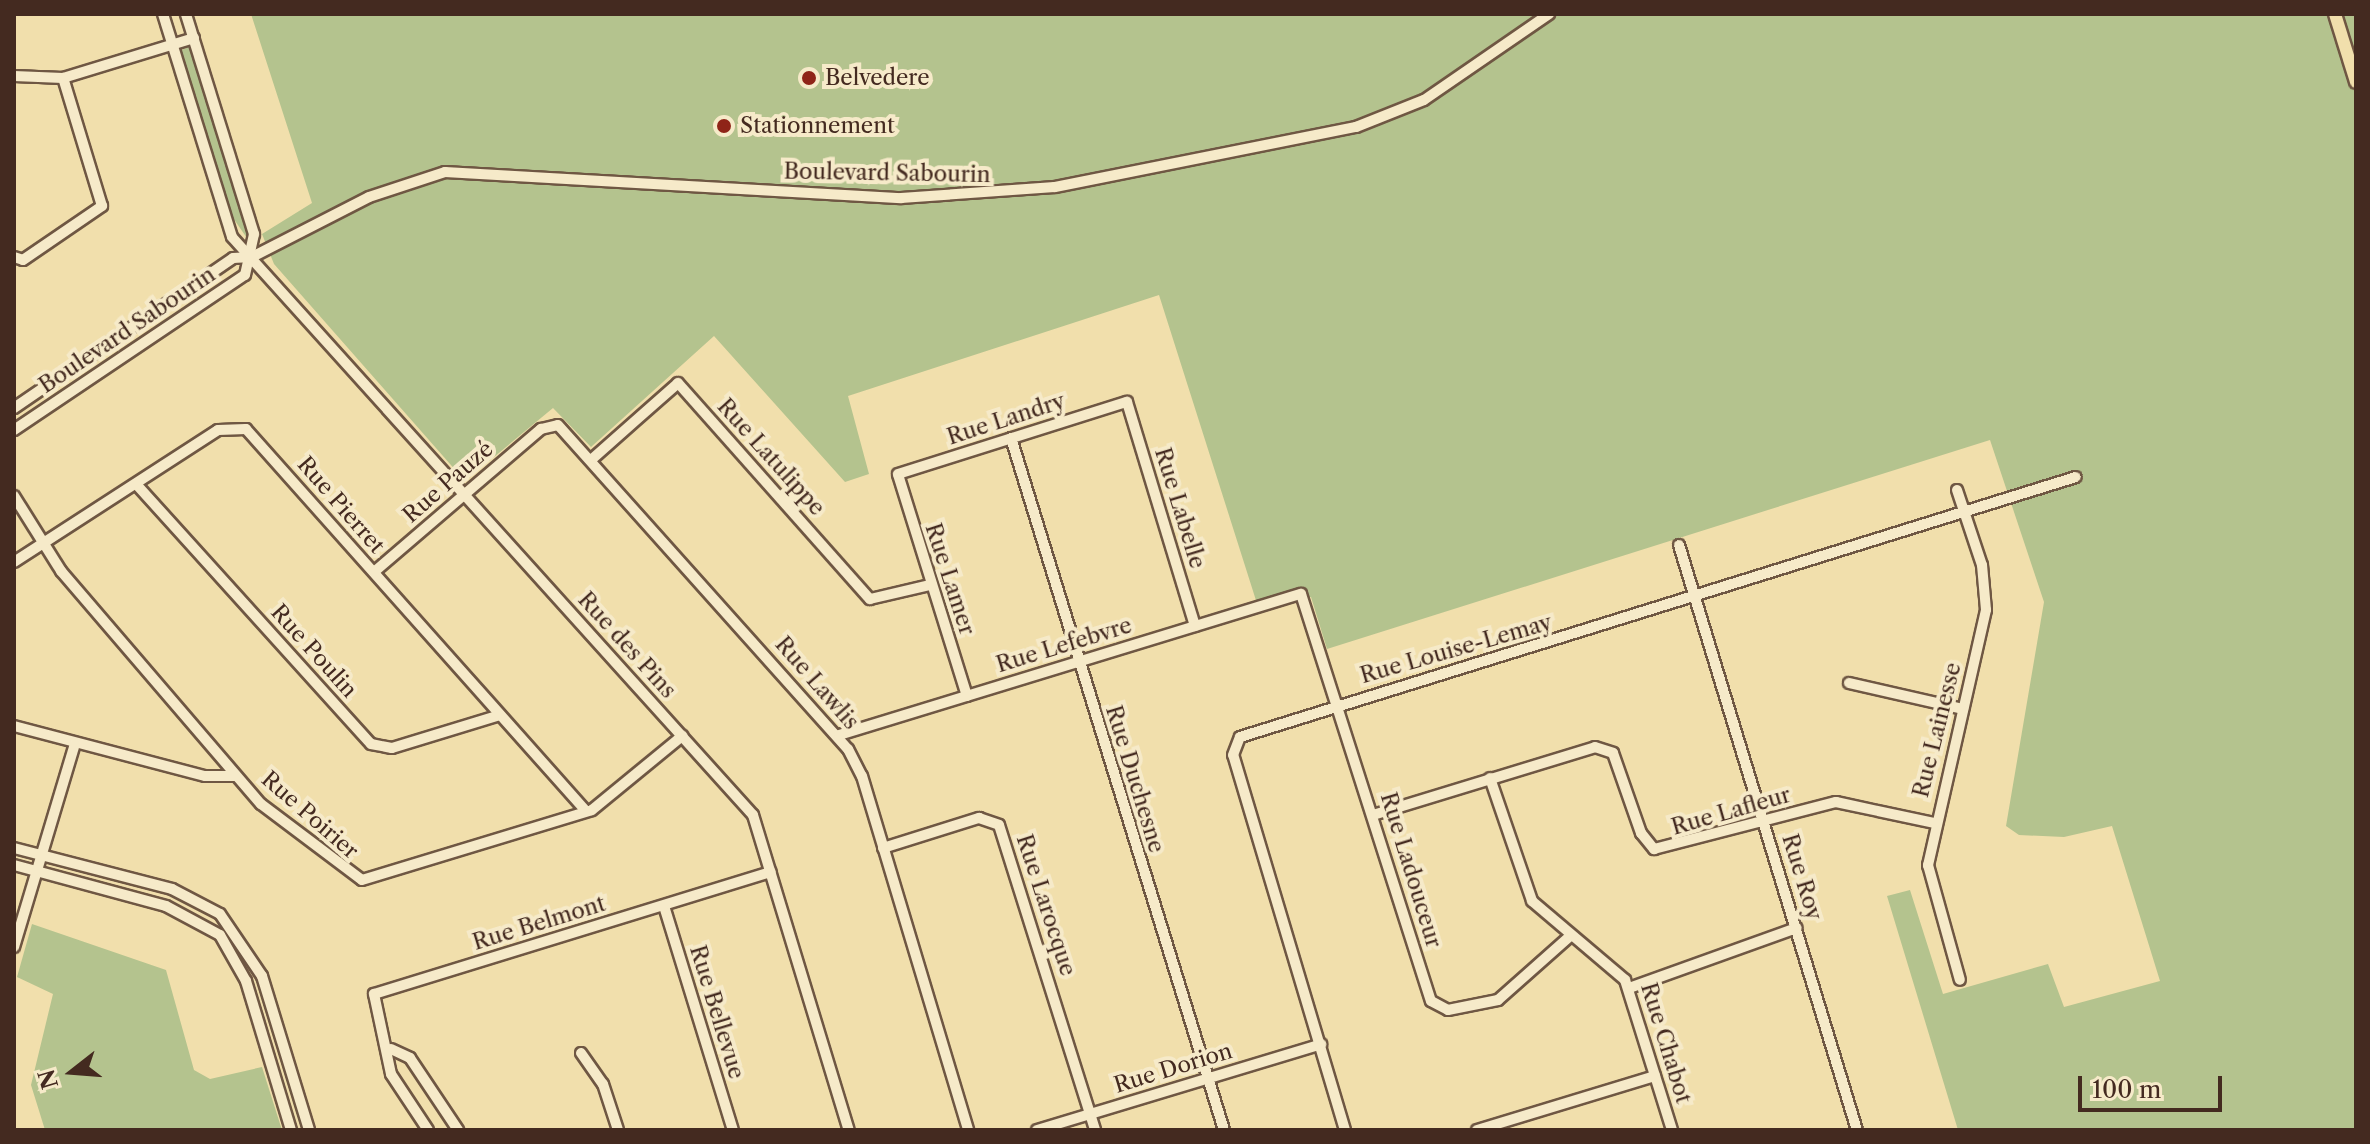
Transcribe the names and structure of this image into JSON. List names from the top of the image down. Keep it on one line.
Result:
{"streets":{"street":["Boulevard Sabourin","Rue Landry","Rue Latulippe","Rue Pauzé","Rue Pierret","Rue Labelle","Rue Lamer","Rue des Pins","Rue Lefebvre","Rue Louise-Lemay","Rue Poulin","Rue Lawlis","Rue Lainesse","Rue Duchesne","Rue Lafleur","Rue Poirier","Rue Ladouceur","Rue Roy","Rue Larocque","Rue Belmont","Rue Bellevue","Rue Chabot","Rue Dorion"]},"crossings":[["Boulevard Sabourin","Rue des Pins"],["Rue Landry","Rue Labelle"],["Rue Landry","Rue Lamer"],["Rue Landry","Rue Duchesne"],["Rue Latulippe","Rue Lamer"],["Rue Latulippe","Rue Lawlis"],["Rue Pauzé","Rue Pierret"],["Rue Pauzé","Rue des Pins"],["Rue Pauzé","Rue Lawlis"],["Rue Pierret","Rue Poulin"],["Rue Pierret","Rue Poirier"],["Rue Labelle","Rue Lefebvre"],["Rue Lamer","Rue Lefebvre"],["Rue des Pins","Rue Poirier"],["Rue des Pins","Rue Belmont"],["Rue Lefebvre","Rue Lawlis"],["Rue Lefebvre","Rue Duchesne"],["Rue Lefebvre","Rue Ladouceur"],["Rue Louise-Lemay","Rue Lainesse"],["Rue Louise-Lemay","Rue Ladouceur"],["Rue Louise-Lemay","Rue Roy"],["Rue Louise-Lemay","Rue Dorion"],["Rue Lawlis","Rue Larocque"],["Rue Lainesse","Rue Lafleur"],["Rue Duchesne","Rue Dorion"],["Rue Lafleur","Rue Ladouceur"],["Rue Lafleur","Rue Roy"],["Rue Lafleur","Rue Chabot"],["Rue Ladouceur","Rue Chabot"],["Rue Larocque","Rue Dorion"],["Rue Belmont","Rue Bellevue"]],"places":["Belvedere","Stationnement"],"scale_bar":"100 m","north":"left"}
